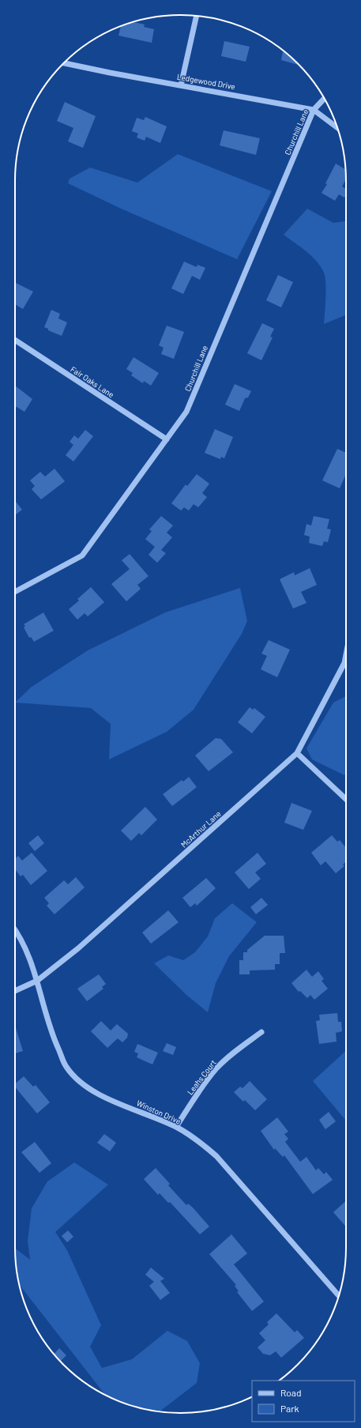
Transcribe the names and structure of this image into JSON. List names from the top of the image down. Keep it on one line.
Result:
{"streets":{"street":["Ledgewood Drive","Churchill Lane","Fair Oaks Lane","McArthur Lane","Leahs Court","Winston Drive"]},"crossings":[["Ledgewood Drive","Churchill Lane"],["Churchill Lane","Fair Oaks Lane"],["McArthur Lane","Winston Drive"],["Leahs Court","Winston Drive"]],"legend":["Road","Park"]}
